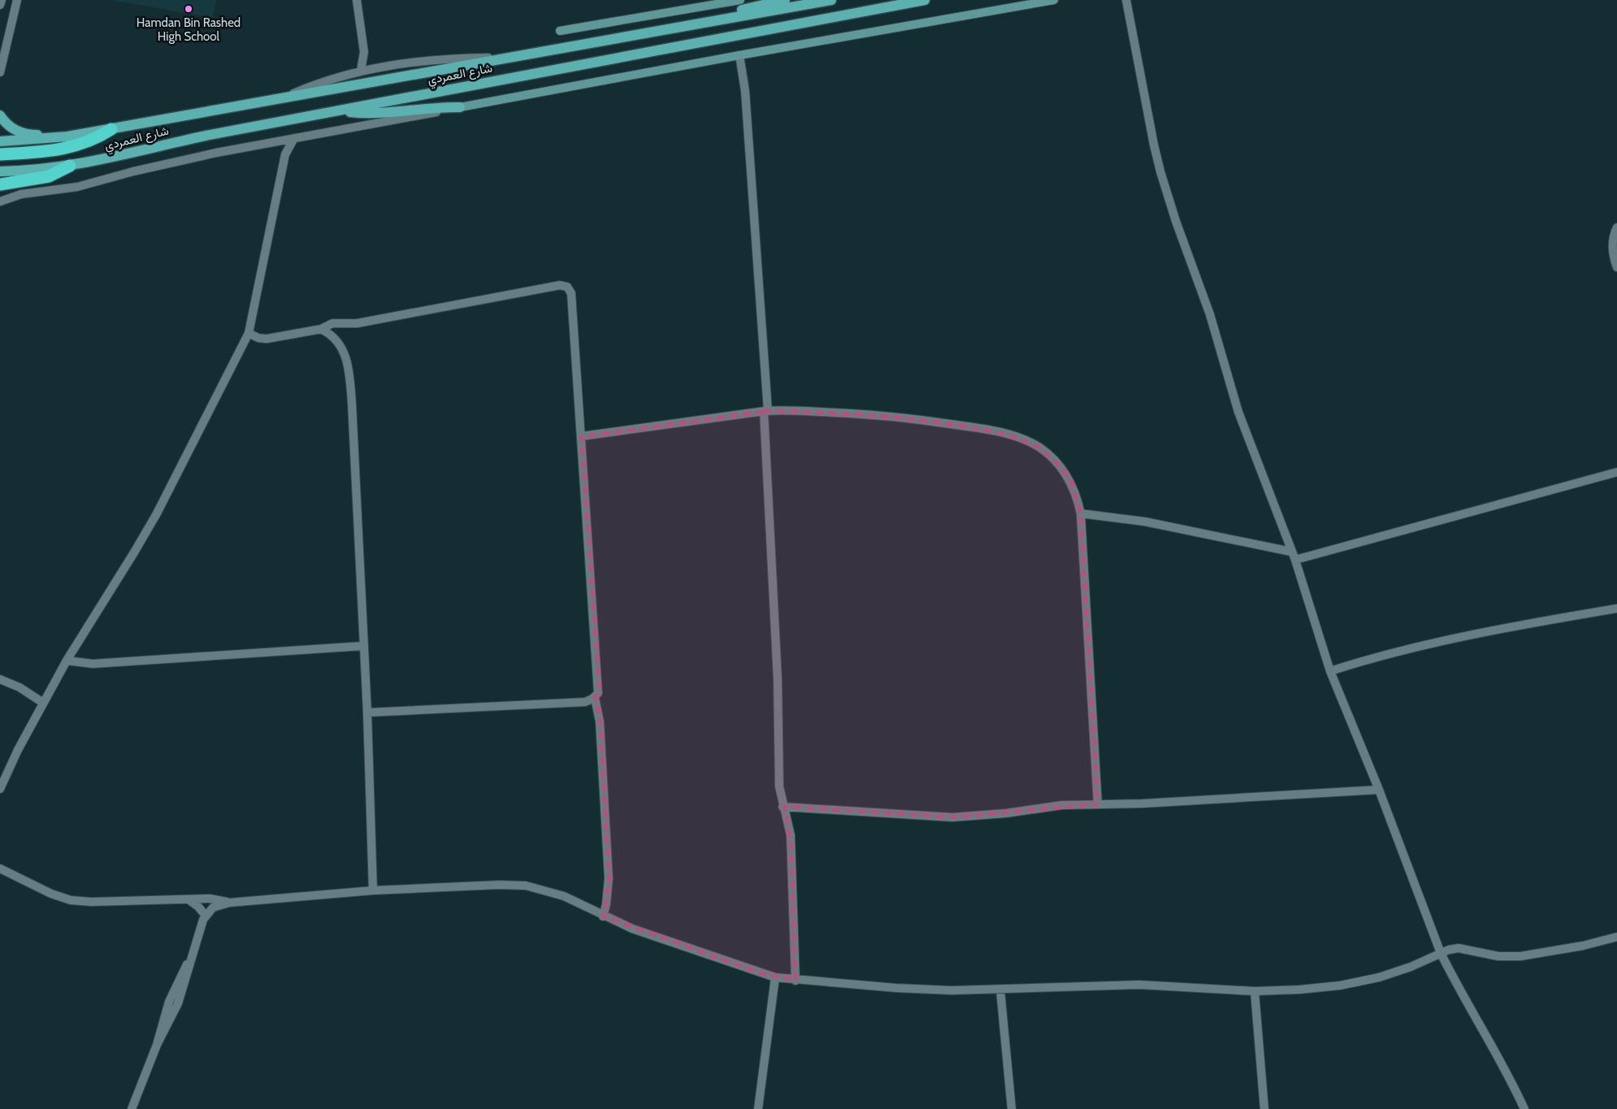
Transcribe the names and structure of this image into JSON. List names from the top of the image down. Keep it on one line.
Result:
{"streets":{"main road":["شارع العمردي"]},"places":["Hamdan Bin Rashed High School"]}
